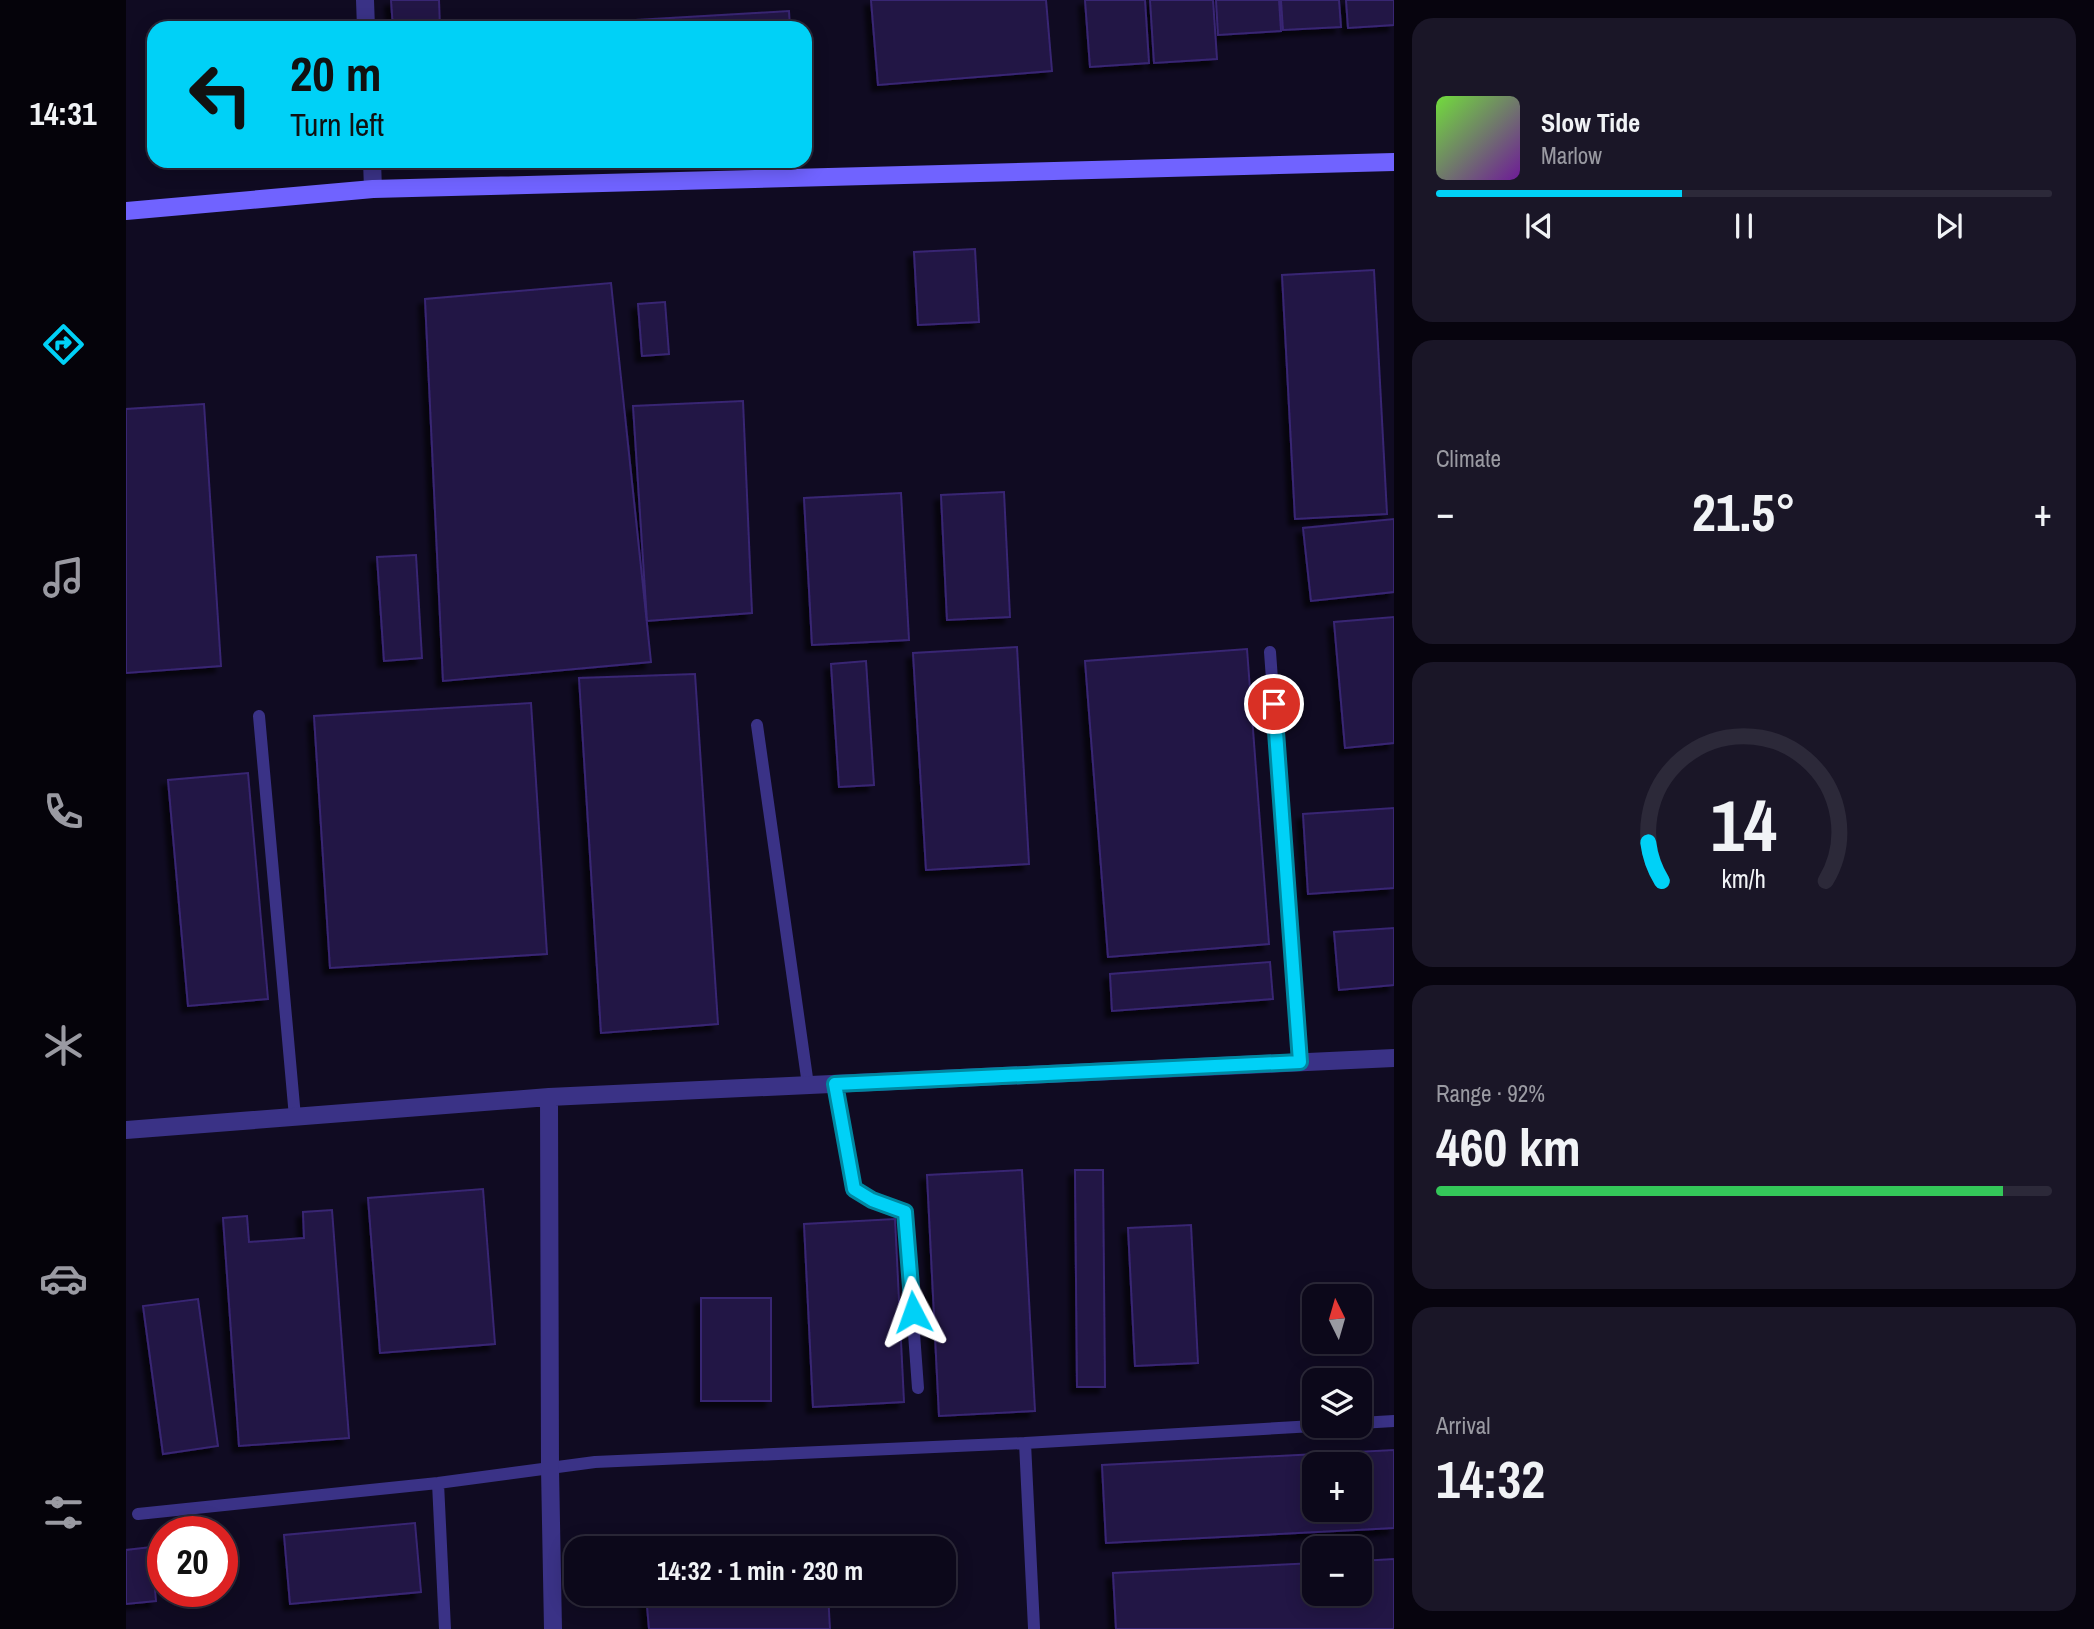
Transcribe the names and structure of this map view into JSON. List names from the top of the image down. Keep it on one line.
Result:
{"north":"top","page":{"tabs":"14:31","turn":["20 m","Turn left"],"song":["Slow Tide","Marlow"],"tile":["Climate",["Range · 92%","460 km"],["Arrival","14:32"]],"heat":["−","21.5°","+"],"map_buttons":["+","−"],"limit":"20","trip":"14:32 · 1 min · 230 m","gauge":["14","km/h"]}}
